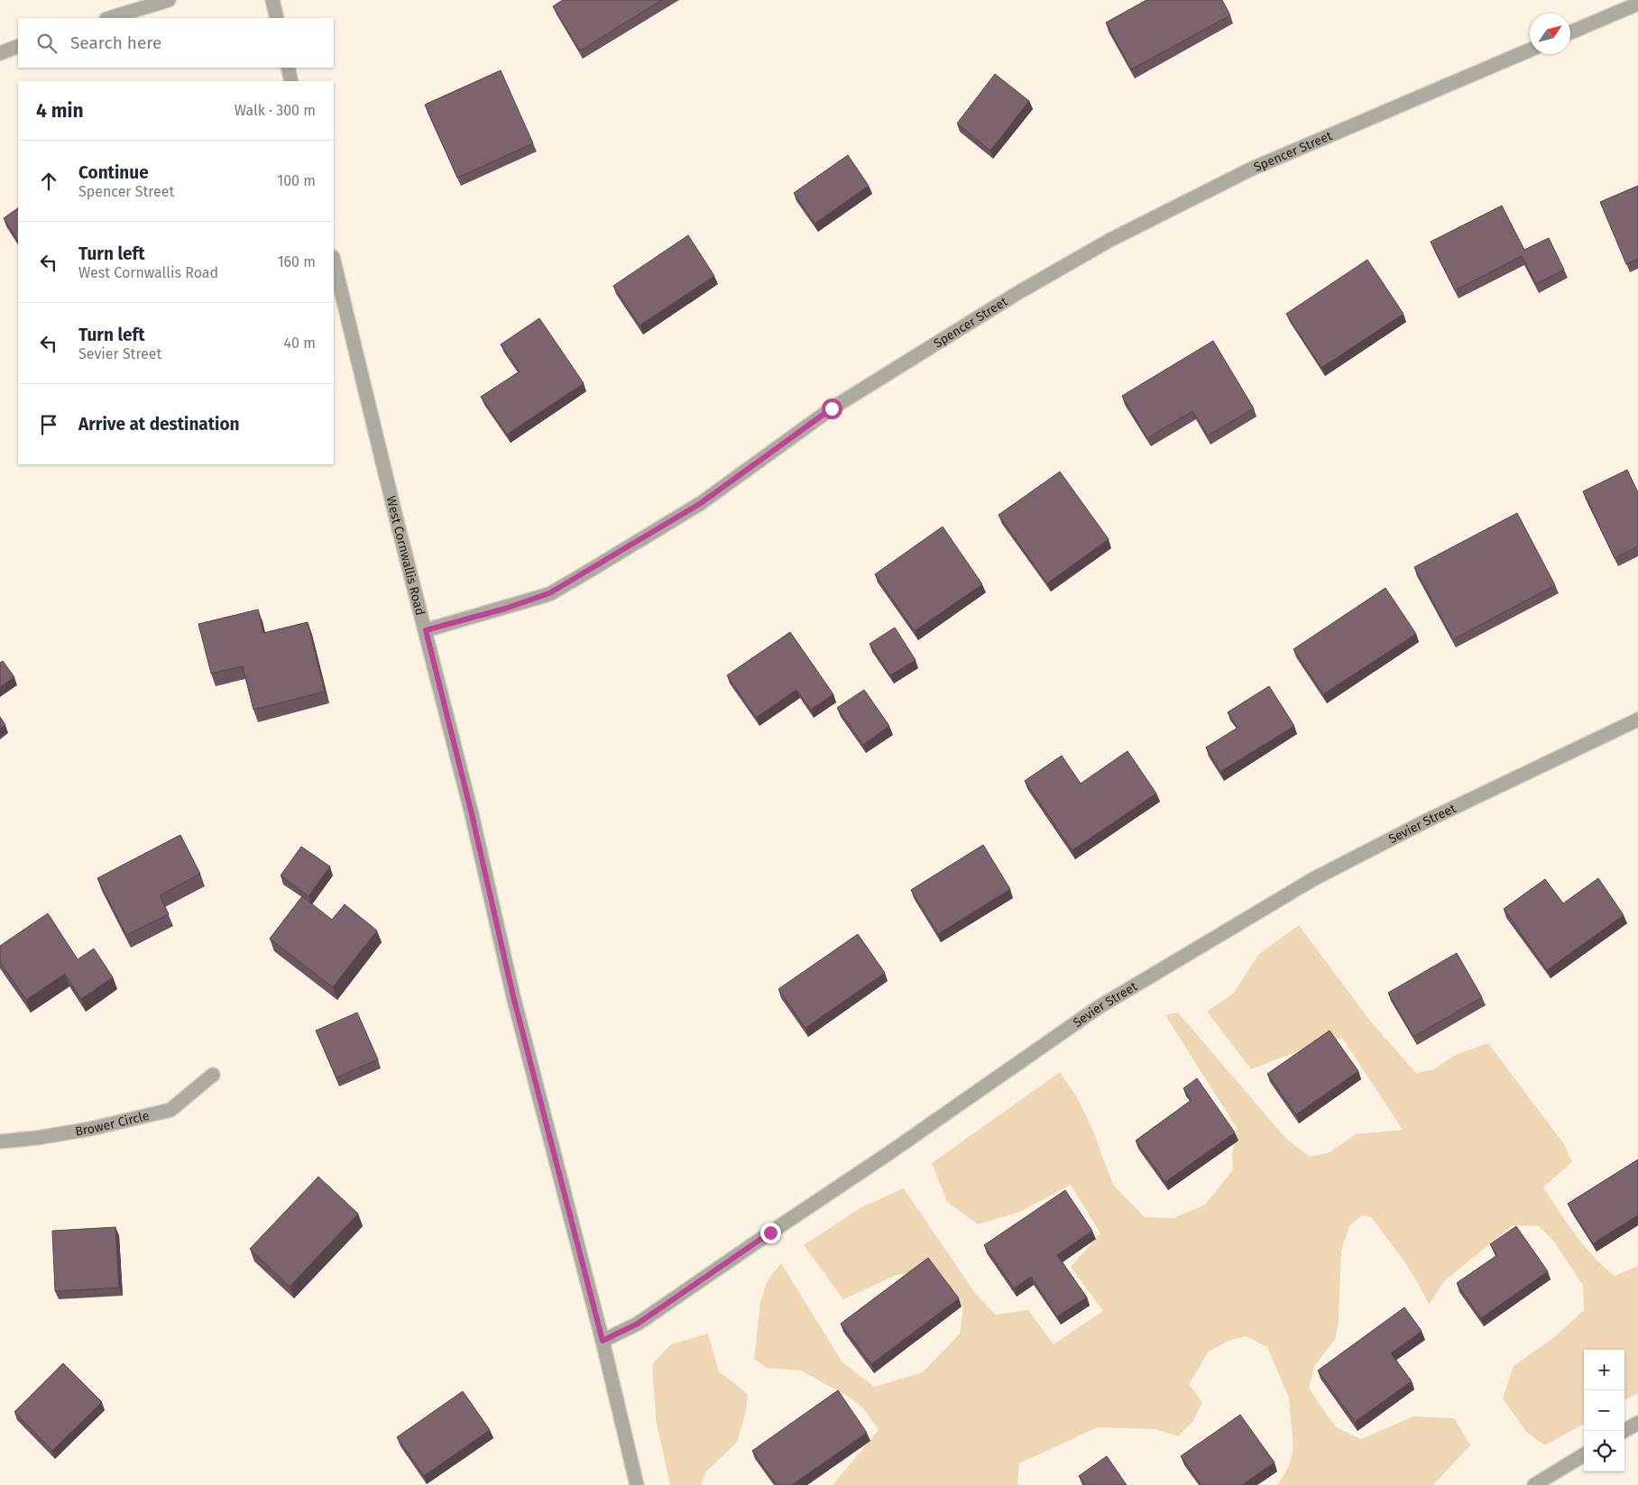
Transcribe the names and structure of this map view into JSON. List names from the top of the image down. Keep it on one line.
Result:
{"streets":{"street":["Spencer Street","West Cornwallis Road","Sevier Street","Brower Circle"]},"crossings":[["Spencer Street","West Cornwallis Road"],["West Cornwallis Road","Sevier Street"]],"north":"top right","page":{"search":"Search here","heading":["4 min","Walk · 300 m"],"list":[["Continue","Spencer Street","100 m"],["Turn left","West Cornwallis Road","160 m"],["Turn left","Sevier Street","40 m"],"Arrive at destination"],"map_buttons":["+","−"]}}
